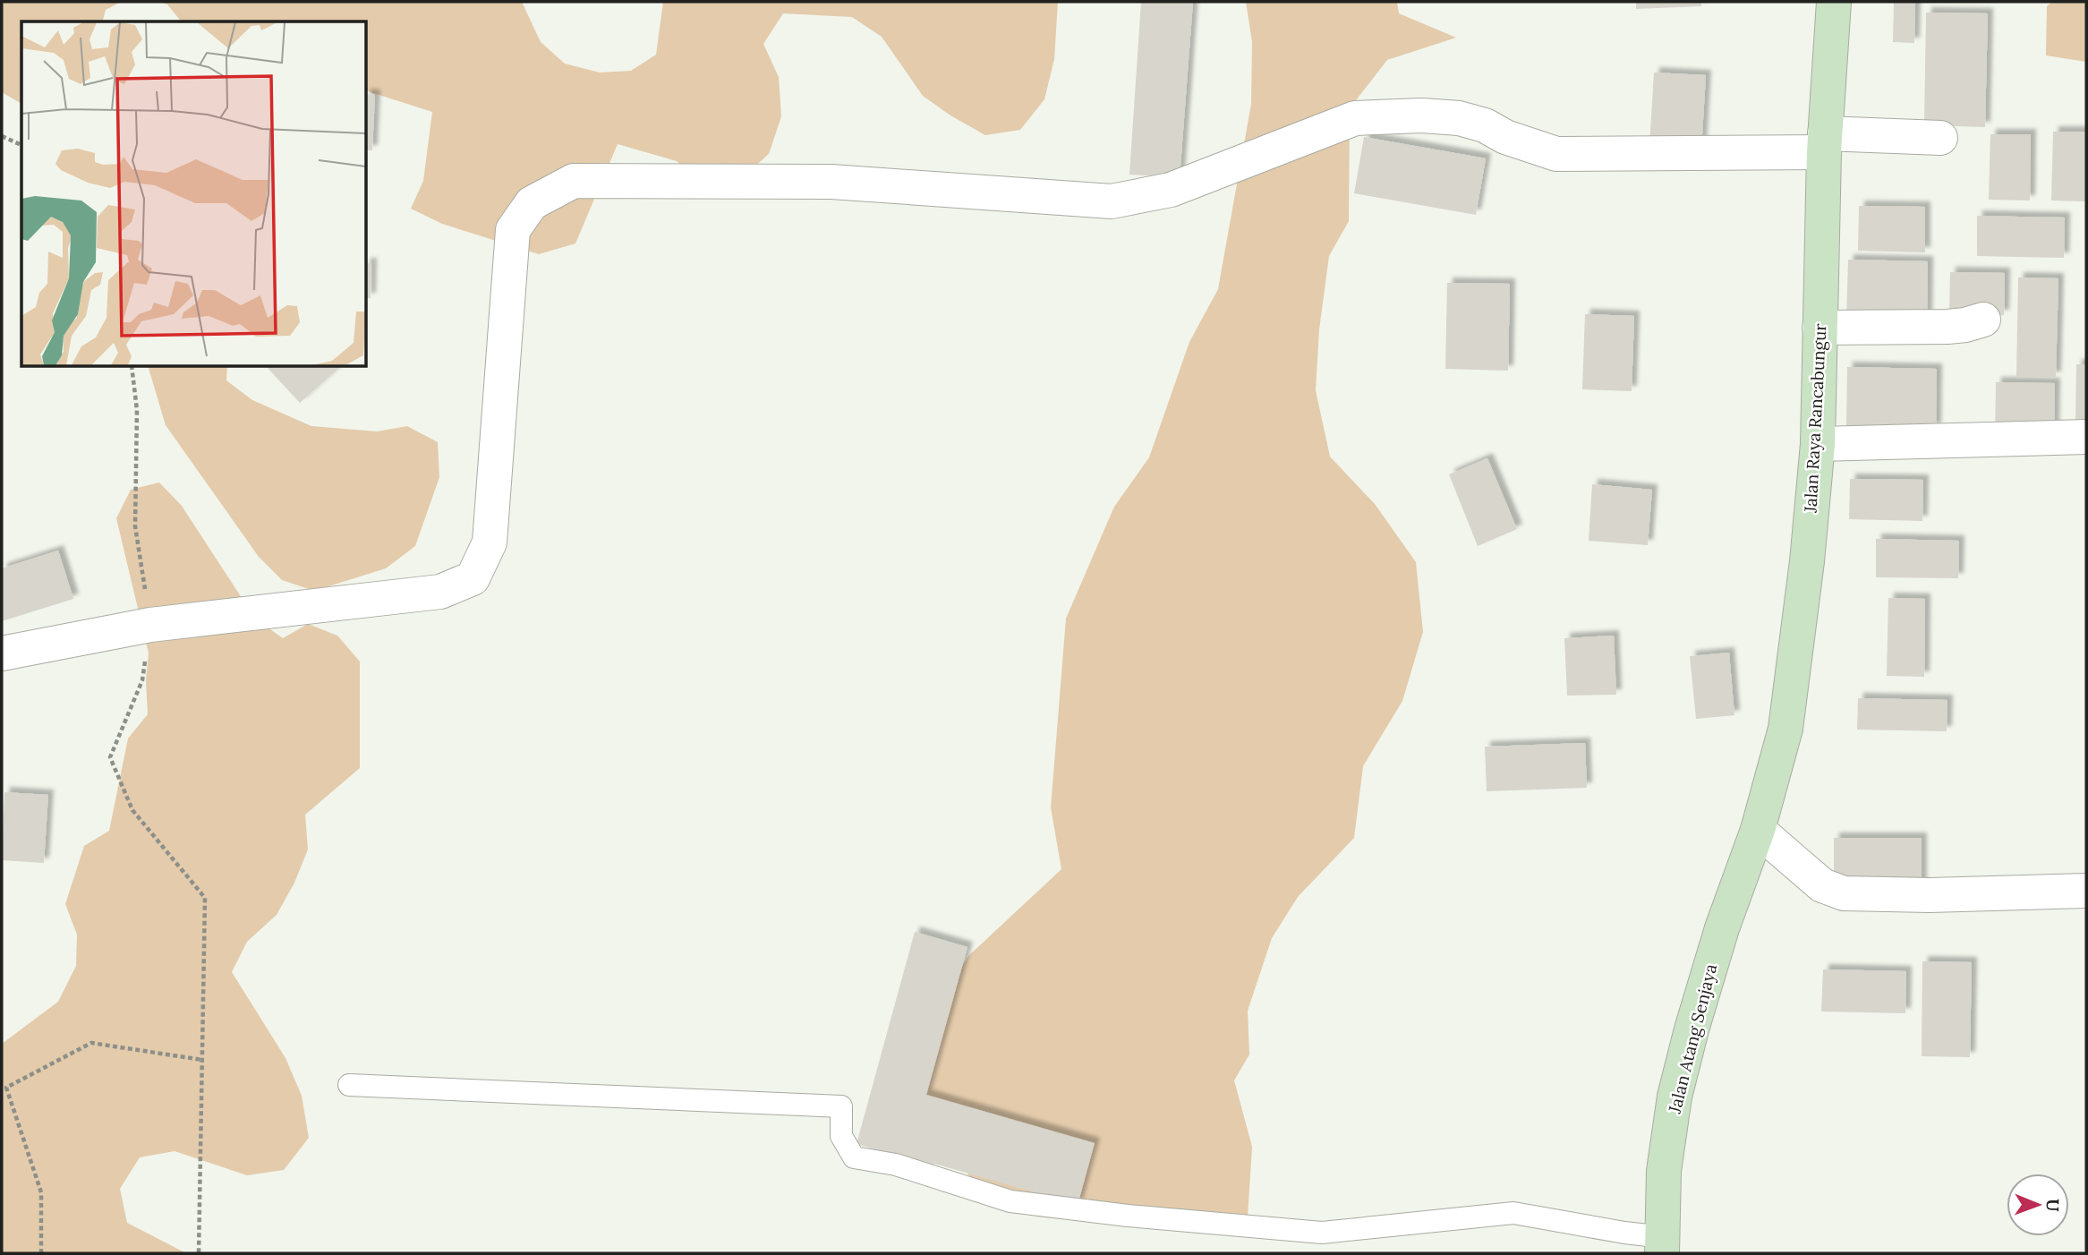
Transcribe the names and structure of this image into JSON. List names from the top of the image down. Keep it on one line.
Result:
{"streets":{"main road":["Jalan Raya Rancabungur","Jalan Atang Senjaya"]},"crossings":[["Jalan Raya Rancabungur","Jalan Atang Senjaya"]],"north":"right"}
